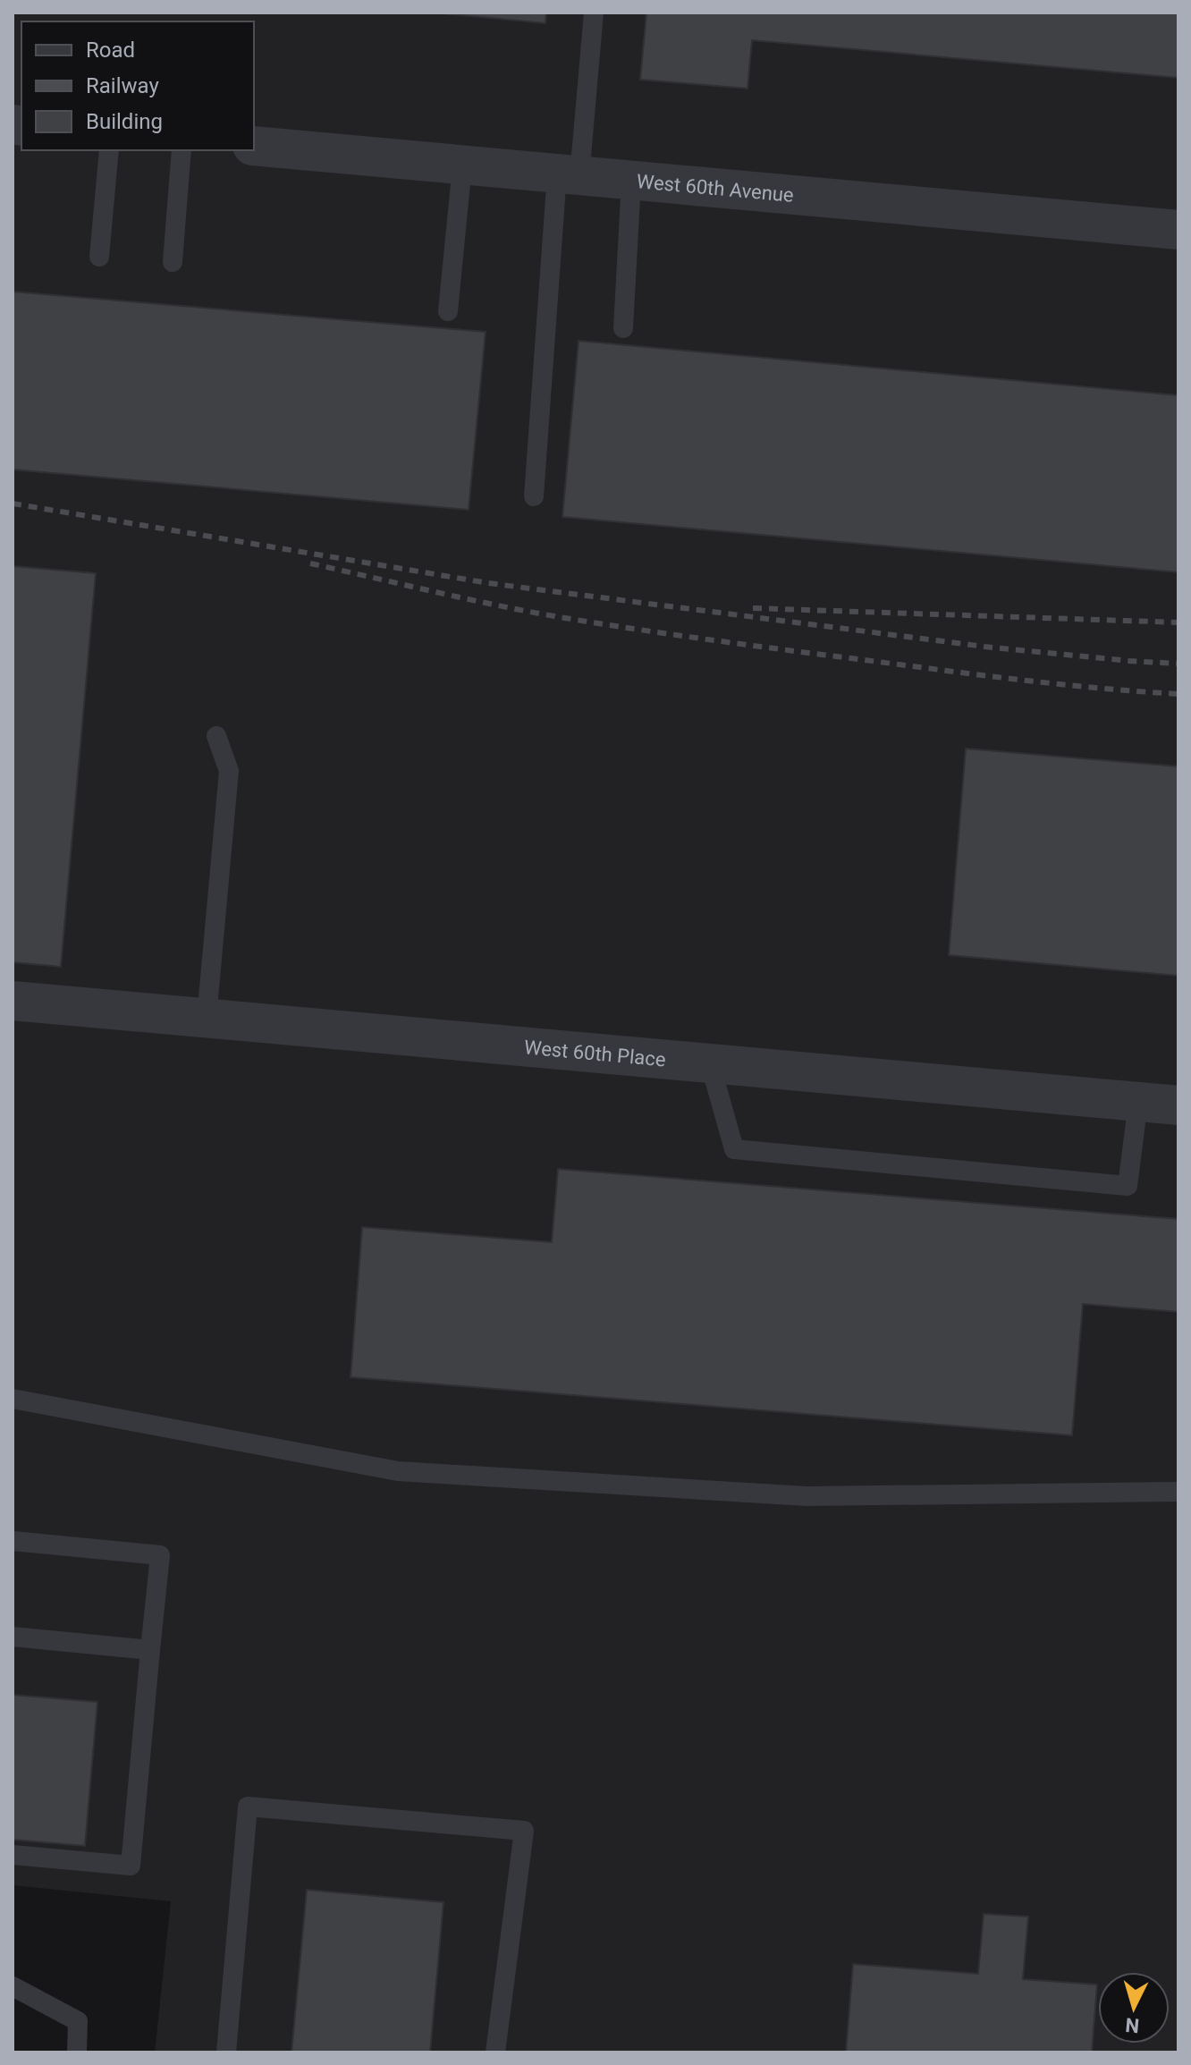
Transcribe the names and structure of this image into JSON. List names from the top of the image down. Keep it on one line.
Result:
{"streets":{"street":["West 60th Avenue","West 60th Place"]},"legend":["Road","Railway","Building"],"north":"bottom"}
